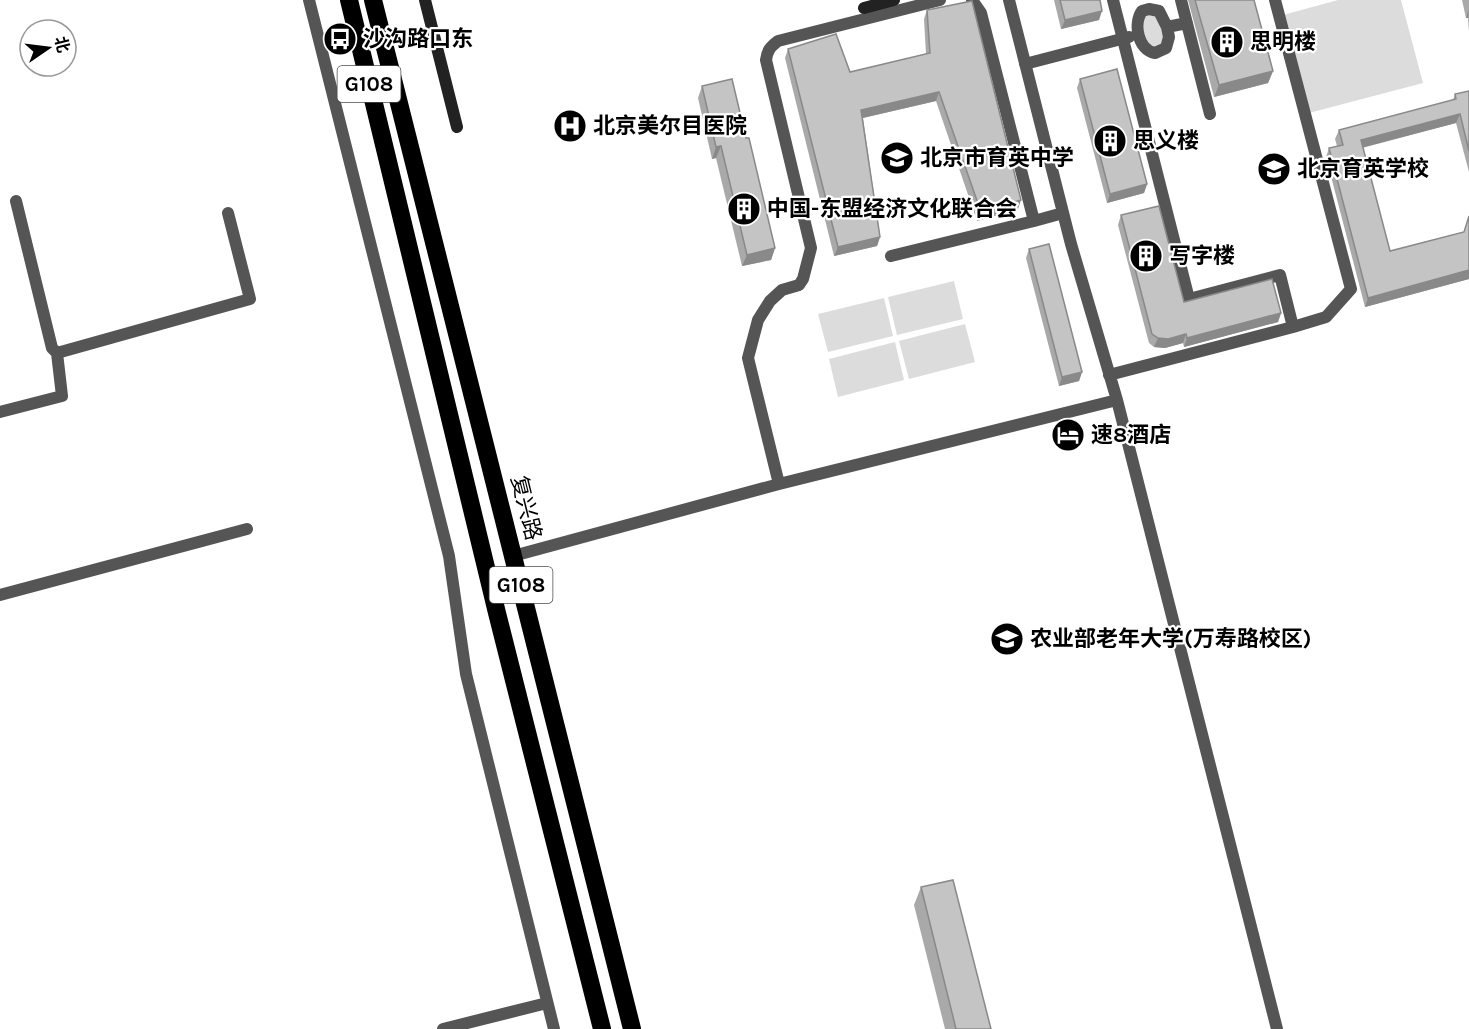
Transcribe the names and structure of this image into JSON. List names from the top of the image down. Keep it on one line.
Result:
{"streets":{"highway":["G108","复兴路"]},"places":{"bus stop":["沙沟路口东"],"building":["思明楼","思义楼","中国-东盟经济文化联合会","写字楼"],"hospital":["北京美尔目医院"],"school or university":["北京市育英中学","北京育英学校","农业部老年大学(万寿路校区)"],"hotel":["速8酒店"]},"north":"right"}
